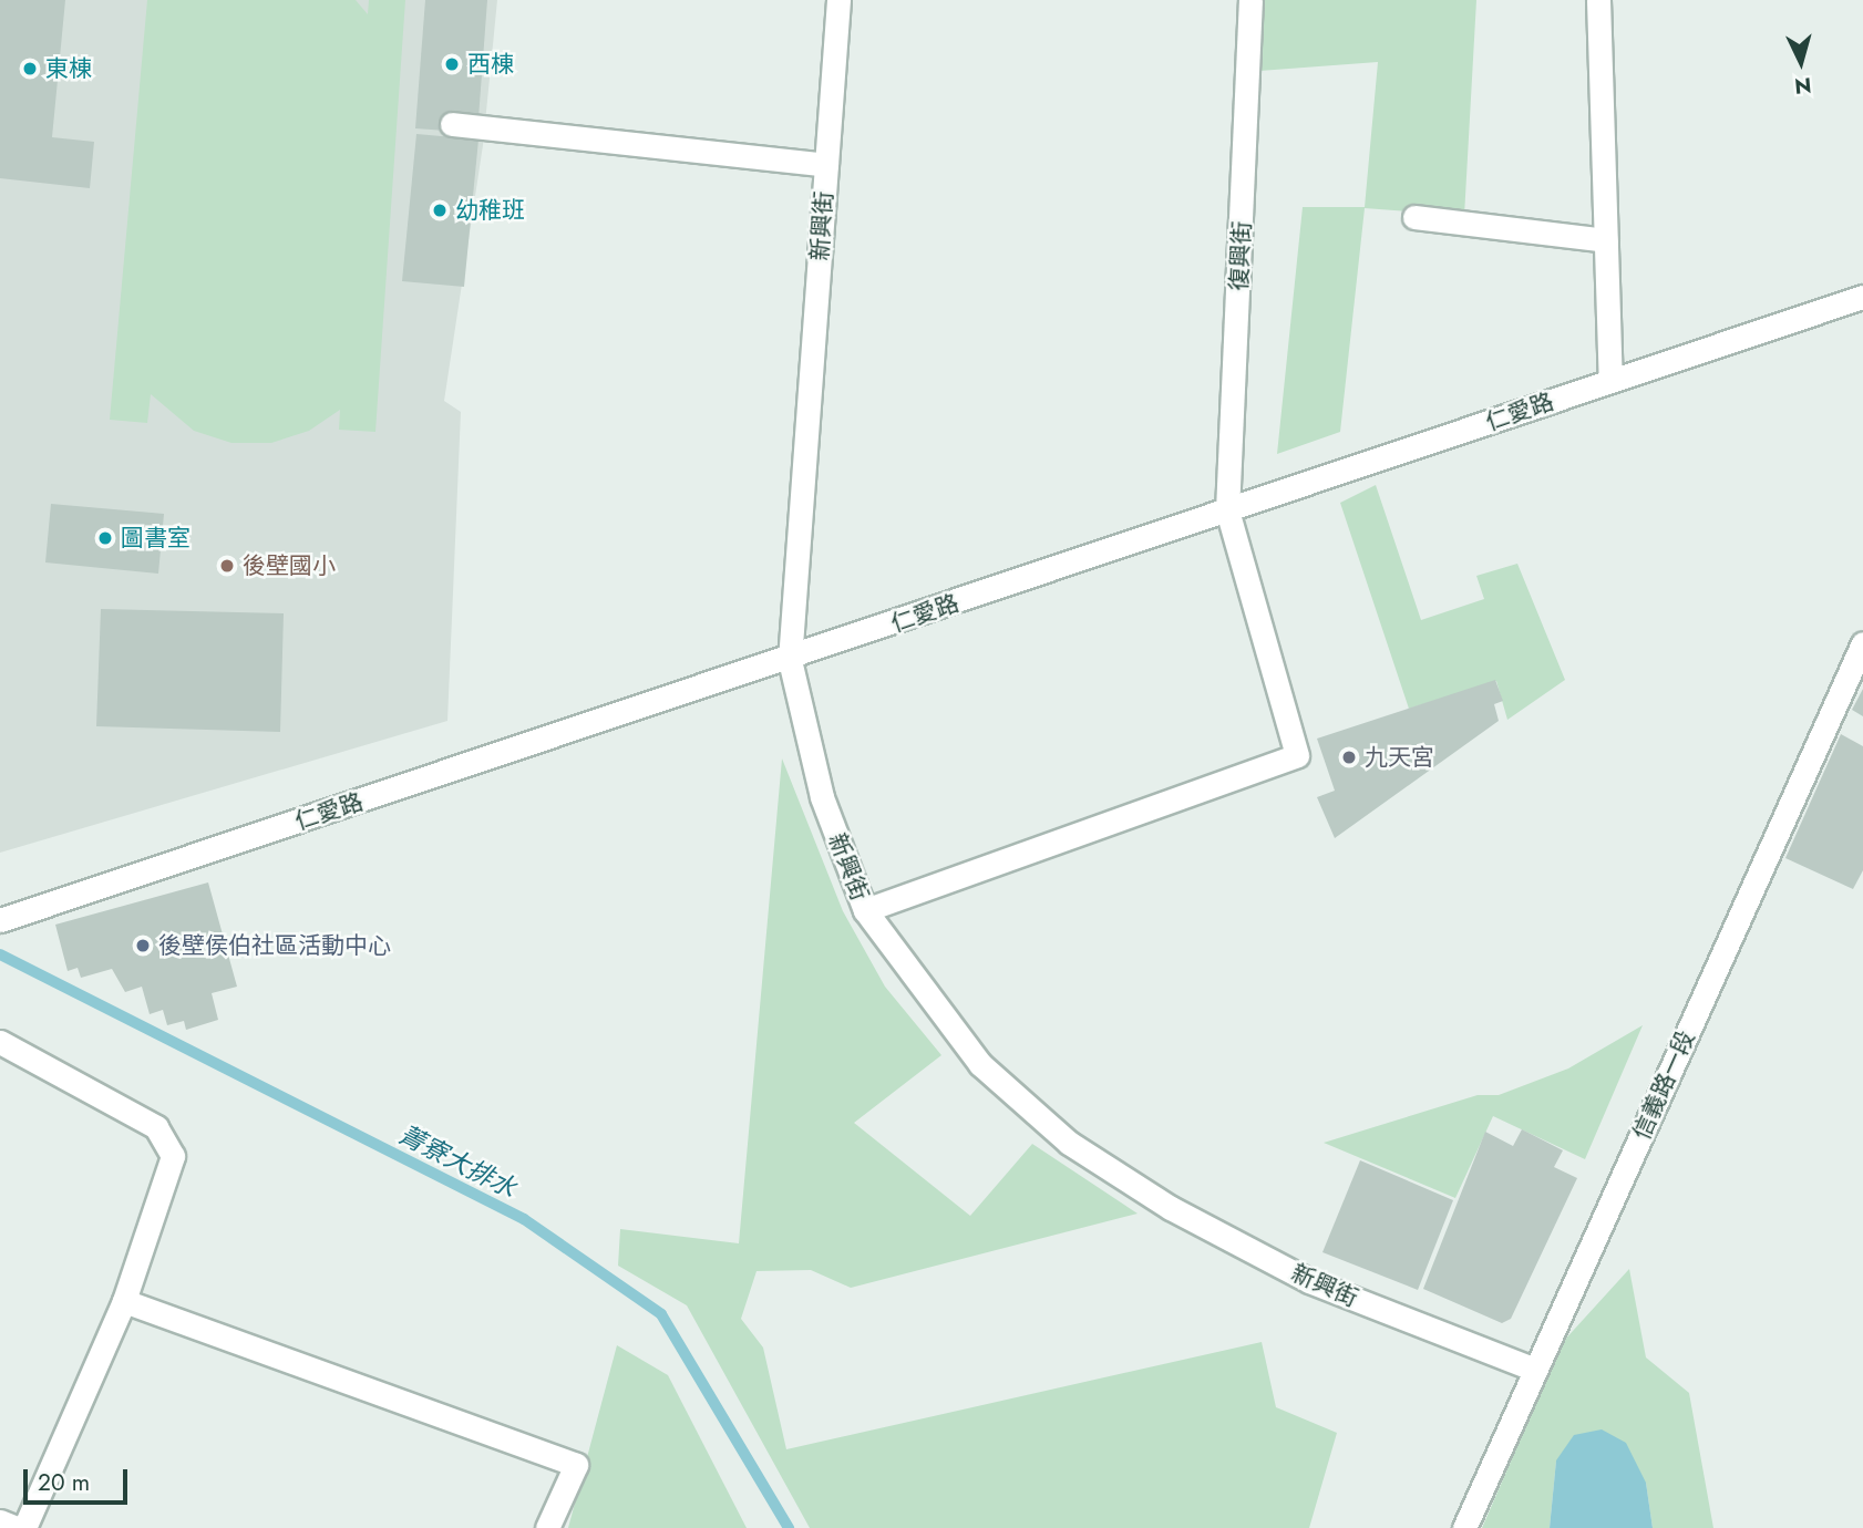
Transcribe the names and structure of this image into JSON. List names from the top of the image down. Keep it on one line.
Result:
{"streets":{"street":["新興街","復興街","仁愛路","信義路一段"]},"crossings":[["新興街","復興街"],["新興街","仁愛路"],["新興街","信義路一段"],["復興街","仁愛路"]],"water":["菁寮大排水"],"places":["西棟","東棟","幼稚班","圖書室","後壁國小","九天宮","後壁侯伯社區活動中心"],"scale_bar":"20 m","north":"bottom"}
